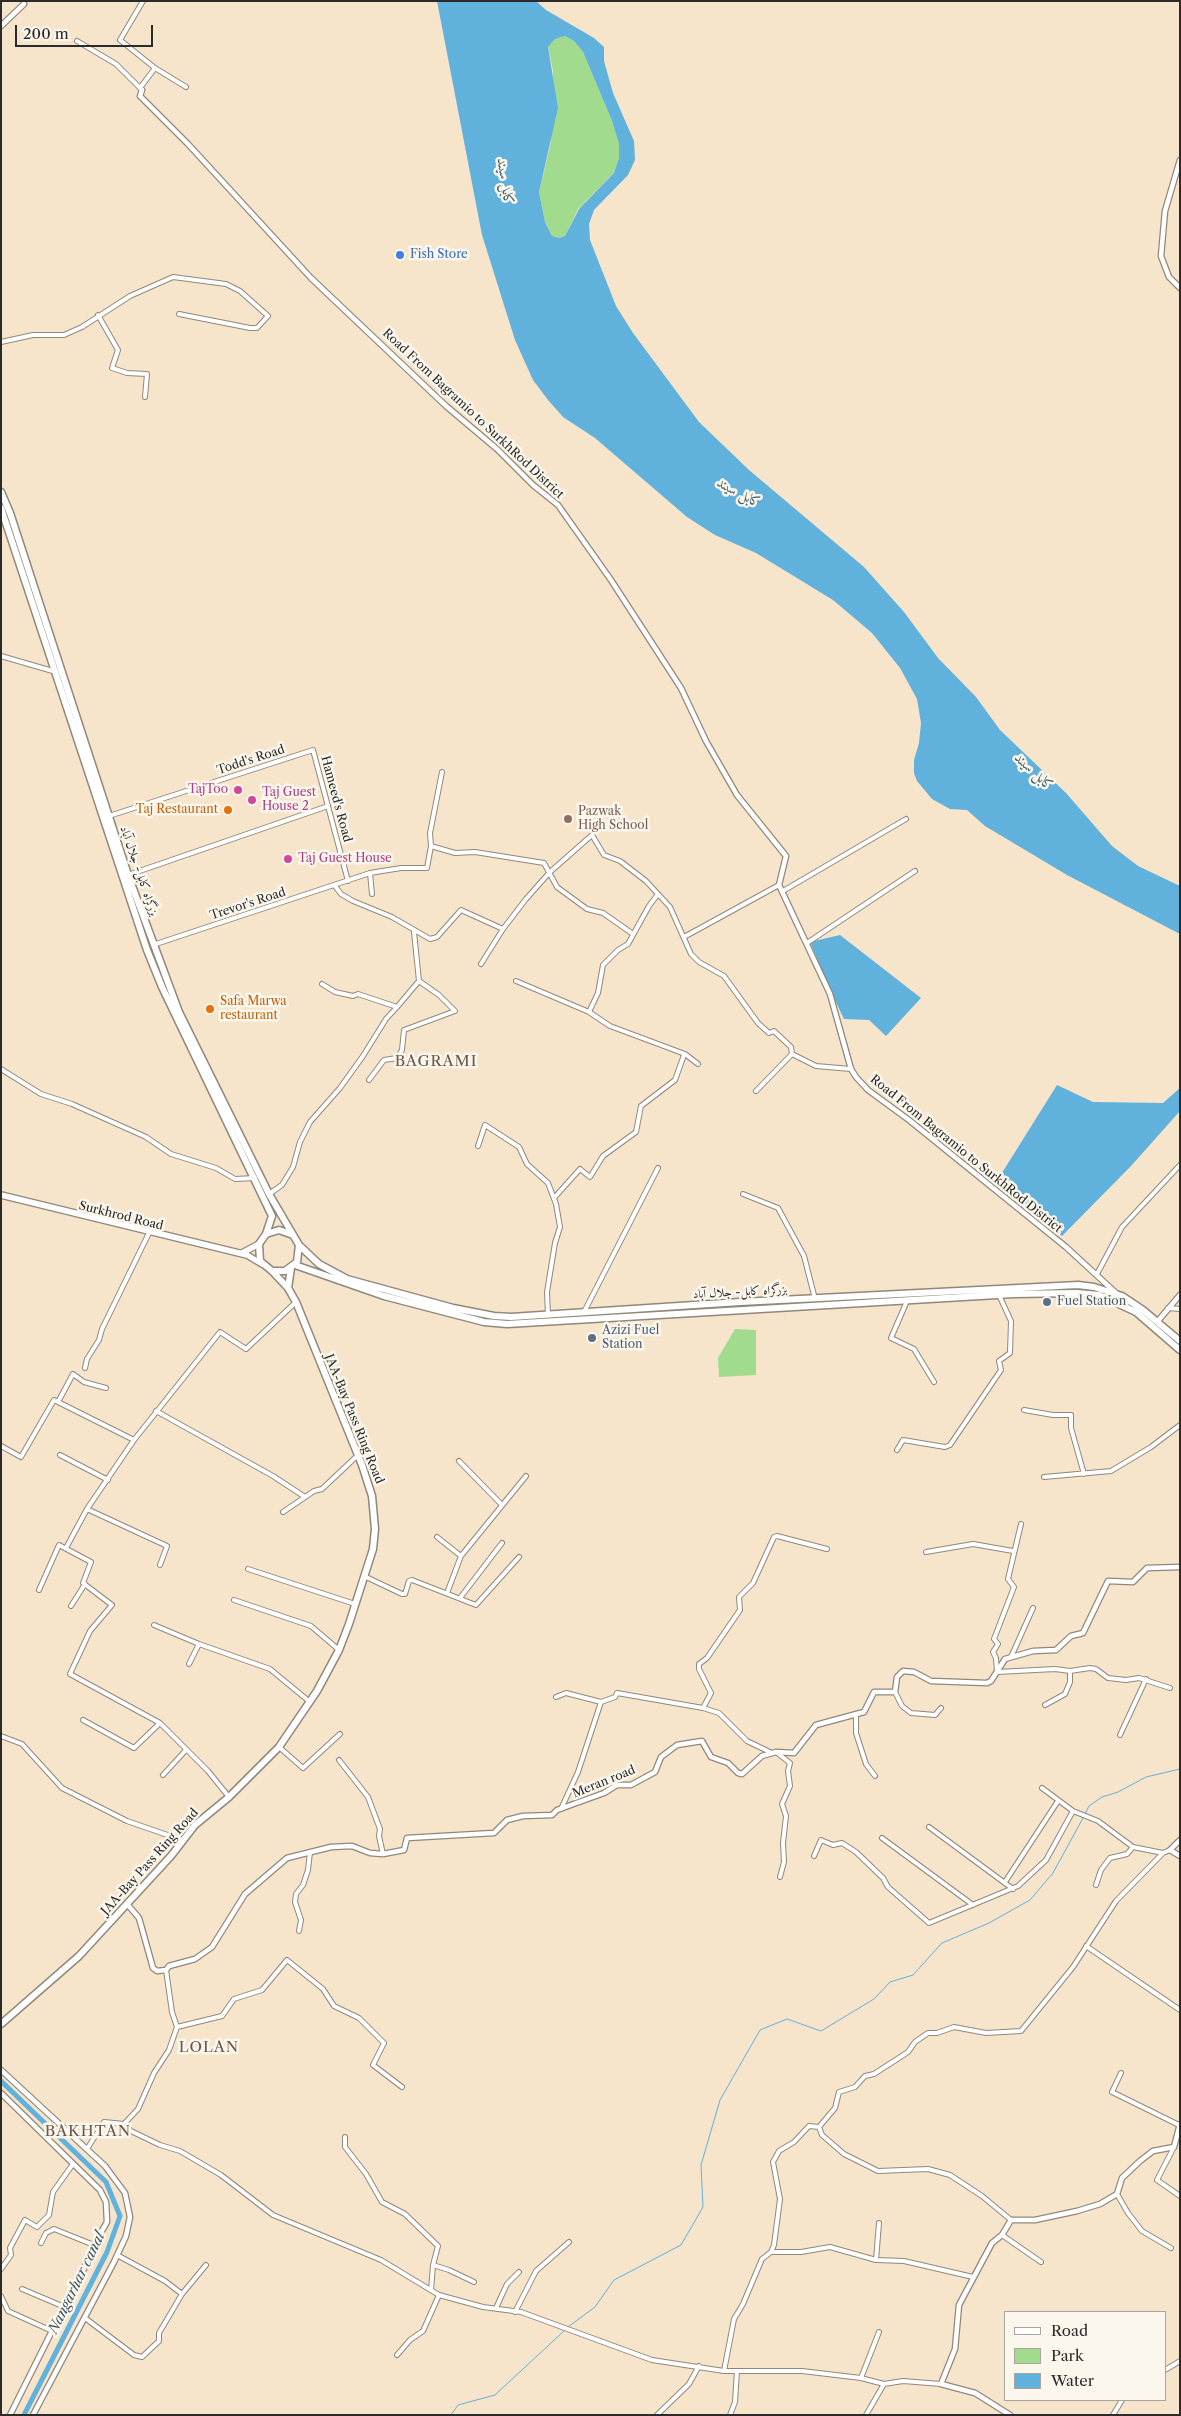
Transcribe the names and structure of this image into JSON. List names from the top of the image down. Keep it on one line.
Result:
{"streets":{"highway":["بزرگراه کابل- جلال آباد","JAA-Bay Pass Ring Road"],"main road":["Surkhrod Road"],"street":["Road From Bagramio to SurkhRod District","Todd's Road","Hameed's Road","Trevor's Road","Meran road"]},"crossings":[["Road From Bagramio to SurkhRod District","بزرگراه کابل- جلال آباد"],["Todd's Road","Hameed's Road"],["Todd's Road","بزرگراه کابل- جلال آباد"],["Hameed's Road","Trevor's Road"],["بزرگراه کابل- جلال آباد","Trevor's Road"],["بزرگراه کابل- جلال آباد","Surkhrod Road"],["بزرگراه کابل- جلال آباد","JAA-Bay Pass Ring Road"],["Surkhrod Road","JAA-Bay Pass Ring Road"]],"districts":["BAGRAMI","LOLAN","BAKHTAN"],"water":["کابل سيند","Nangarhar canal"],"places":["Fish Store","TajToo","Taj Guest House 2","Taj Restaurant","Pazwak High School","Taj Guest House","Safa Marwa restaurant","Fuel Station","Azizi Fuel Station"],"legend":["Road","Park","Water"],"scale_bar":"200 m"}
